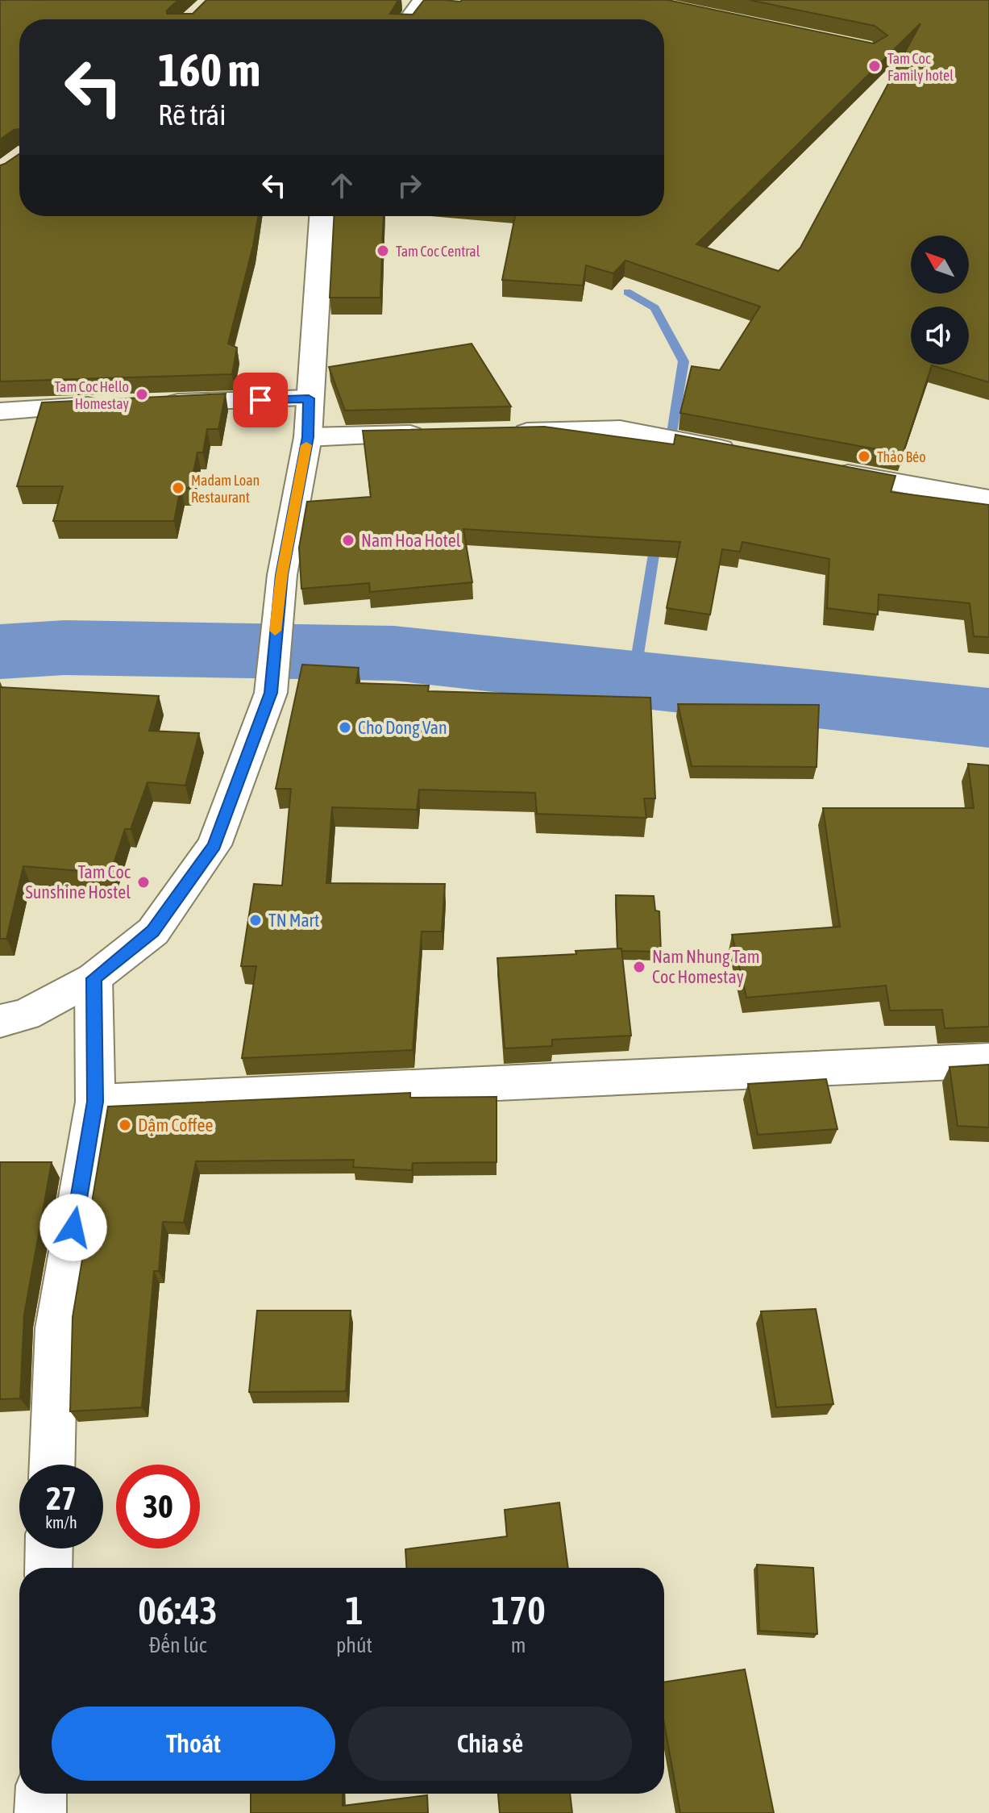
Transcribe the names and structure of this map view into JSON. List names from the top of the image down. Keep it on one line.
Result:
{"places":["Tam Coc Family hotel","Tam Coc Central","Tam Coc Hello Homestay","Thảo Béo","Madam Loan Restaurant","Nam Hoa Hotel","Cho Dong Van","Tam Coc Sunshine Hostel","TN Mart","Nam Nhung Tam Coc Homestay","Dậm Coffee"],"north":"top left","page":{"turn":["160 m","Rẽ trái"],"speed":"27 km/h","limit":"30","eta":["06:43","Đến lúc","1","phút","170","m"],"buttons":["Thoát","Chia sẻ"]}}
